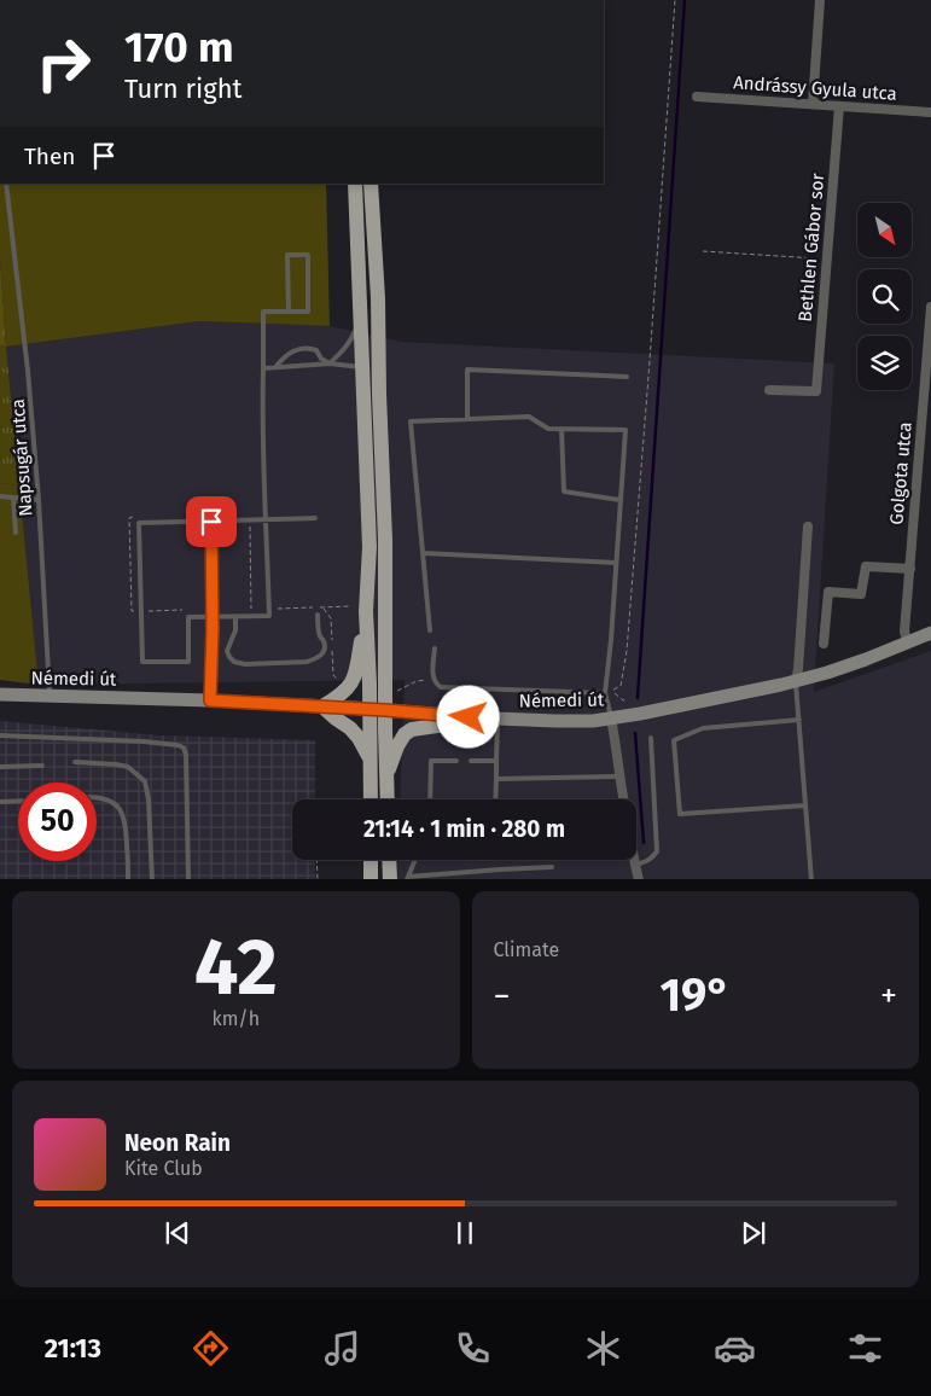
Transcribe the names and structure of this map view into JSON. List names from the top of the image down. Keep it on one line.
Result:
{"streets":{"main road":["Némedi út"],"street":["Andrássy Gyula utca","Bethlen Gábor sor","Golgota utca"],"lane":["Napsugár utca"]},"crossings":[["Andrássy Gyula utca","Bethlen Gábor sor"],["Napsugár utca","Némedi út"],["Golgota utca","Némedi út"]],"north":"bottom right","page":{"turn":["170 m","Turn right"],"then":"Then","limit":"50","trip":"21:14 · 1 min · 280 m","tile":[["42","km/h"],"Climate"],"heat":["−","19°","+"],"song":["Neon Rain","Kite Club"],"tabs":"21:13"}}
